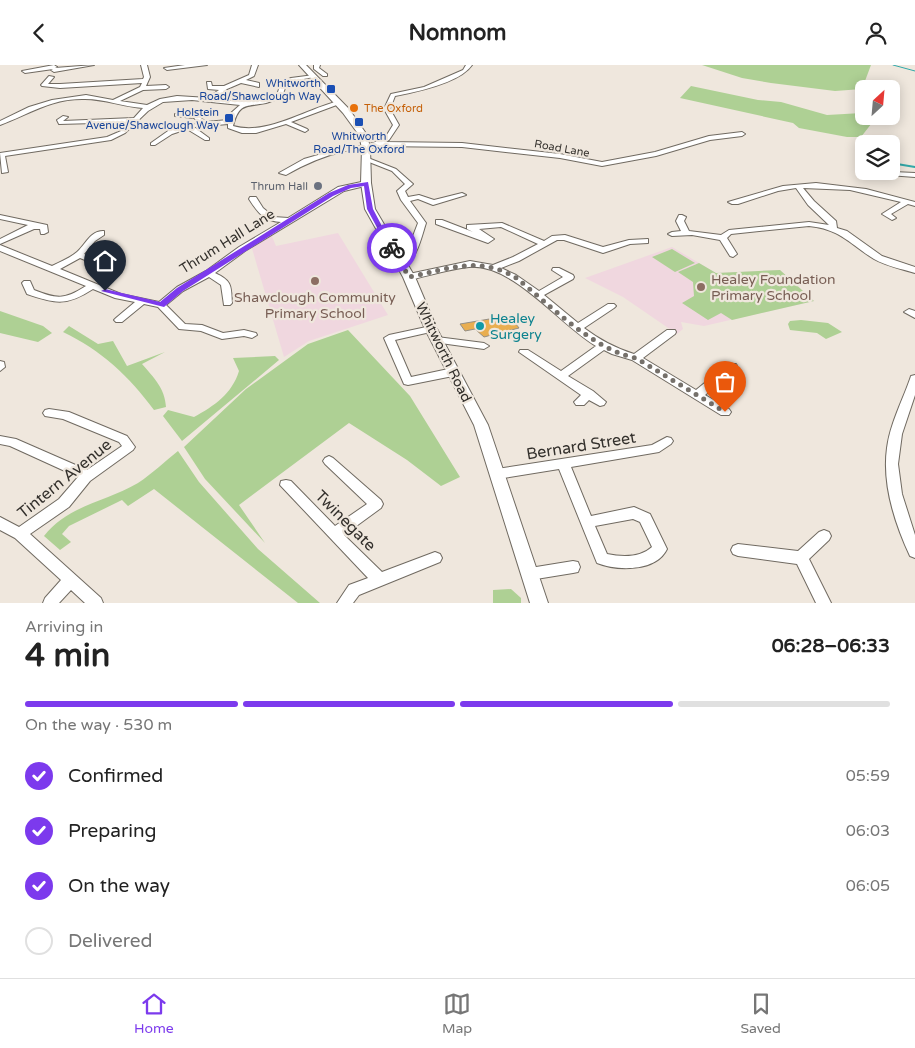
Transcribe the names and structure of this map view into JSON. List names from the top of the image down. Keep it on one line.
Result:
{"streets":{"main road":["Whitworth Road"],"street":["Road Lane","Thrum Hall Lane","Bernard Street","Tintern Avenue","Twinegate"]},"crossings":[["Thrum Hall Lane","Whitworth Road"],["Whitworth Road","Bernard Street"]],"places":{"transit":["Whitworth Road/Shawclough Way","Holstein Avenue/Shawclough Way","Whitworth Road/The Oxford"],"other":["The Oxford","Thrum Hall","Shawclough Community Primary School","Healey Foundation Primary School","Healey Surgery"]},"north":"top right","page":{"header":"Nomnom","heading":["4 min","Arriving in","06:28–06:33"],"bar":"On the way · 530 m","list":[["Confirmed","05:59"],["Preparing","06:03"],["On the way","06:05"],"Delivered"],"tabs":["Home","Map","Saved"]}}
